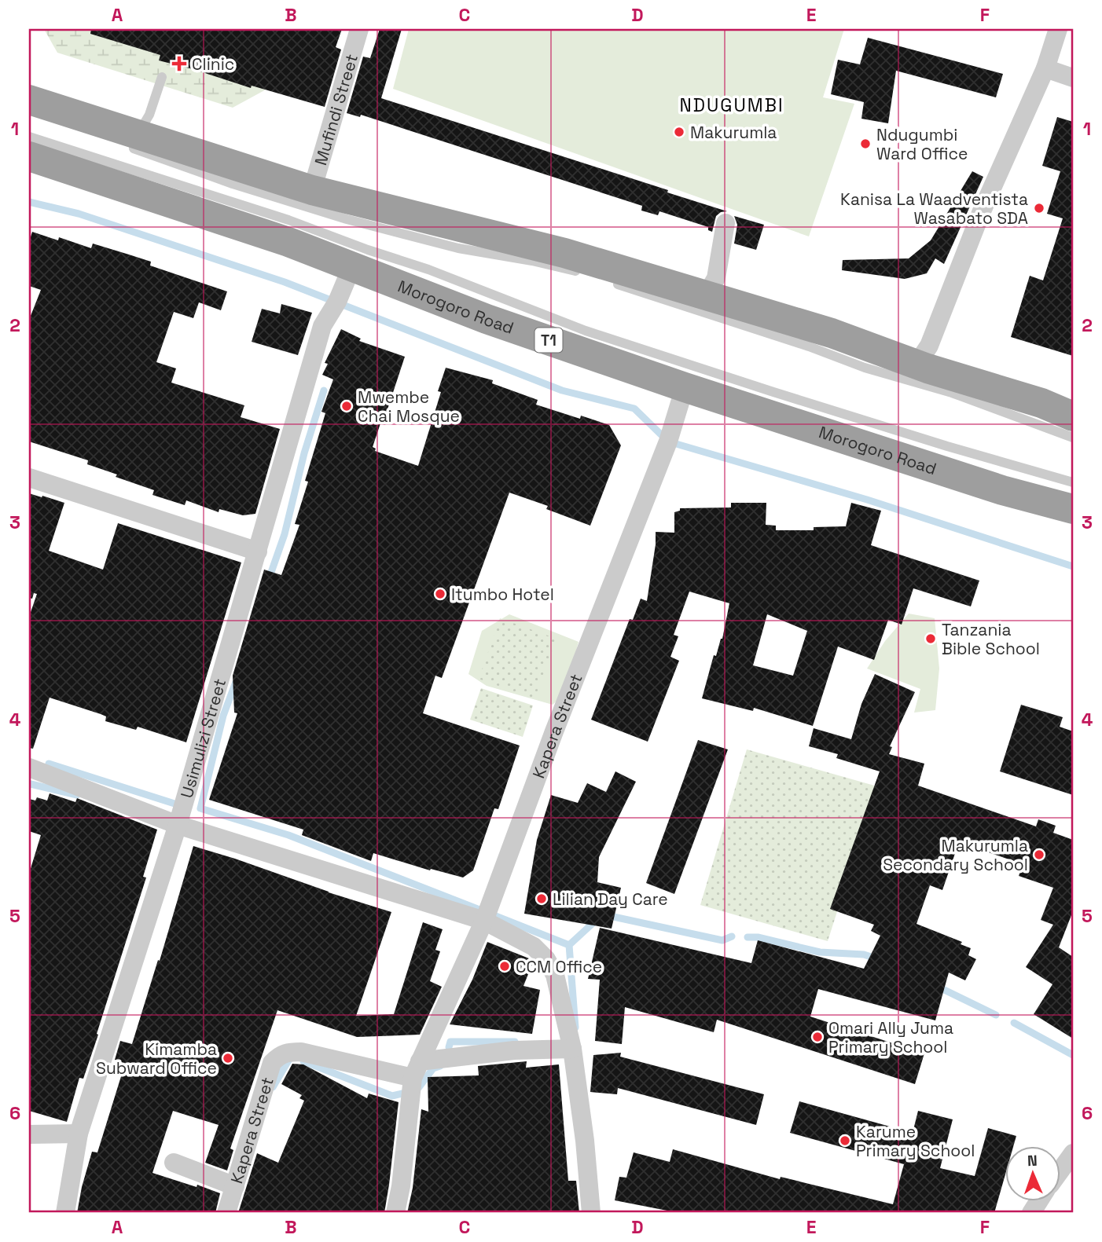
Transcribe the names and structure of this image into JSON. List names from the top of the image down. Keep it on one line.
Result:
{"streets":{"highway":["Morogoro Road","T1"],"street":["Mufindi Street","Kapera Street","Usimulizi Street"]},"crossings":[["Morogoro Road","Kapera Street"],["Morogoro Road","Usimulizi Street"]],"districts":["NDUGUMBI"],"places":{"health":["Clinic"],"other":["Makurumla","Ndugumbi Ward Office","Kanisa La Waadventista Wasabato SDA","Mwembe Chai Mosque","Itumbo Hotel","Tanzania Bible School","Makurumla Secondary School","Lilian Day Care","CCM Office","Omari Ally Juma Primary School","Kimamba Subward Office","Karume Primary School"]},"north":"top","grid":{"columns":["A","B","C","D","E","F"],"rows":["1","2","3","4","5","6"]}}
